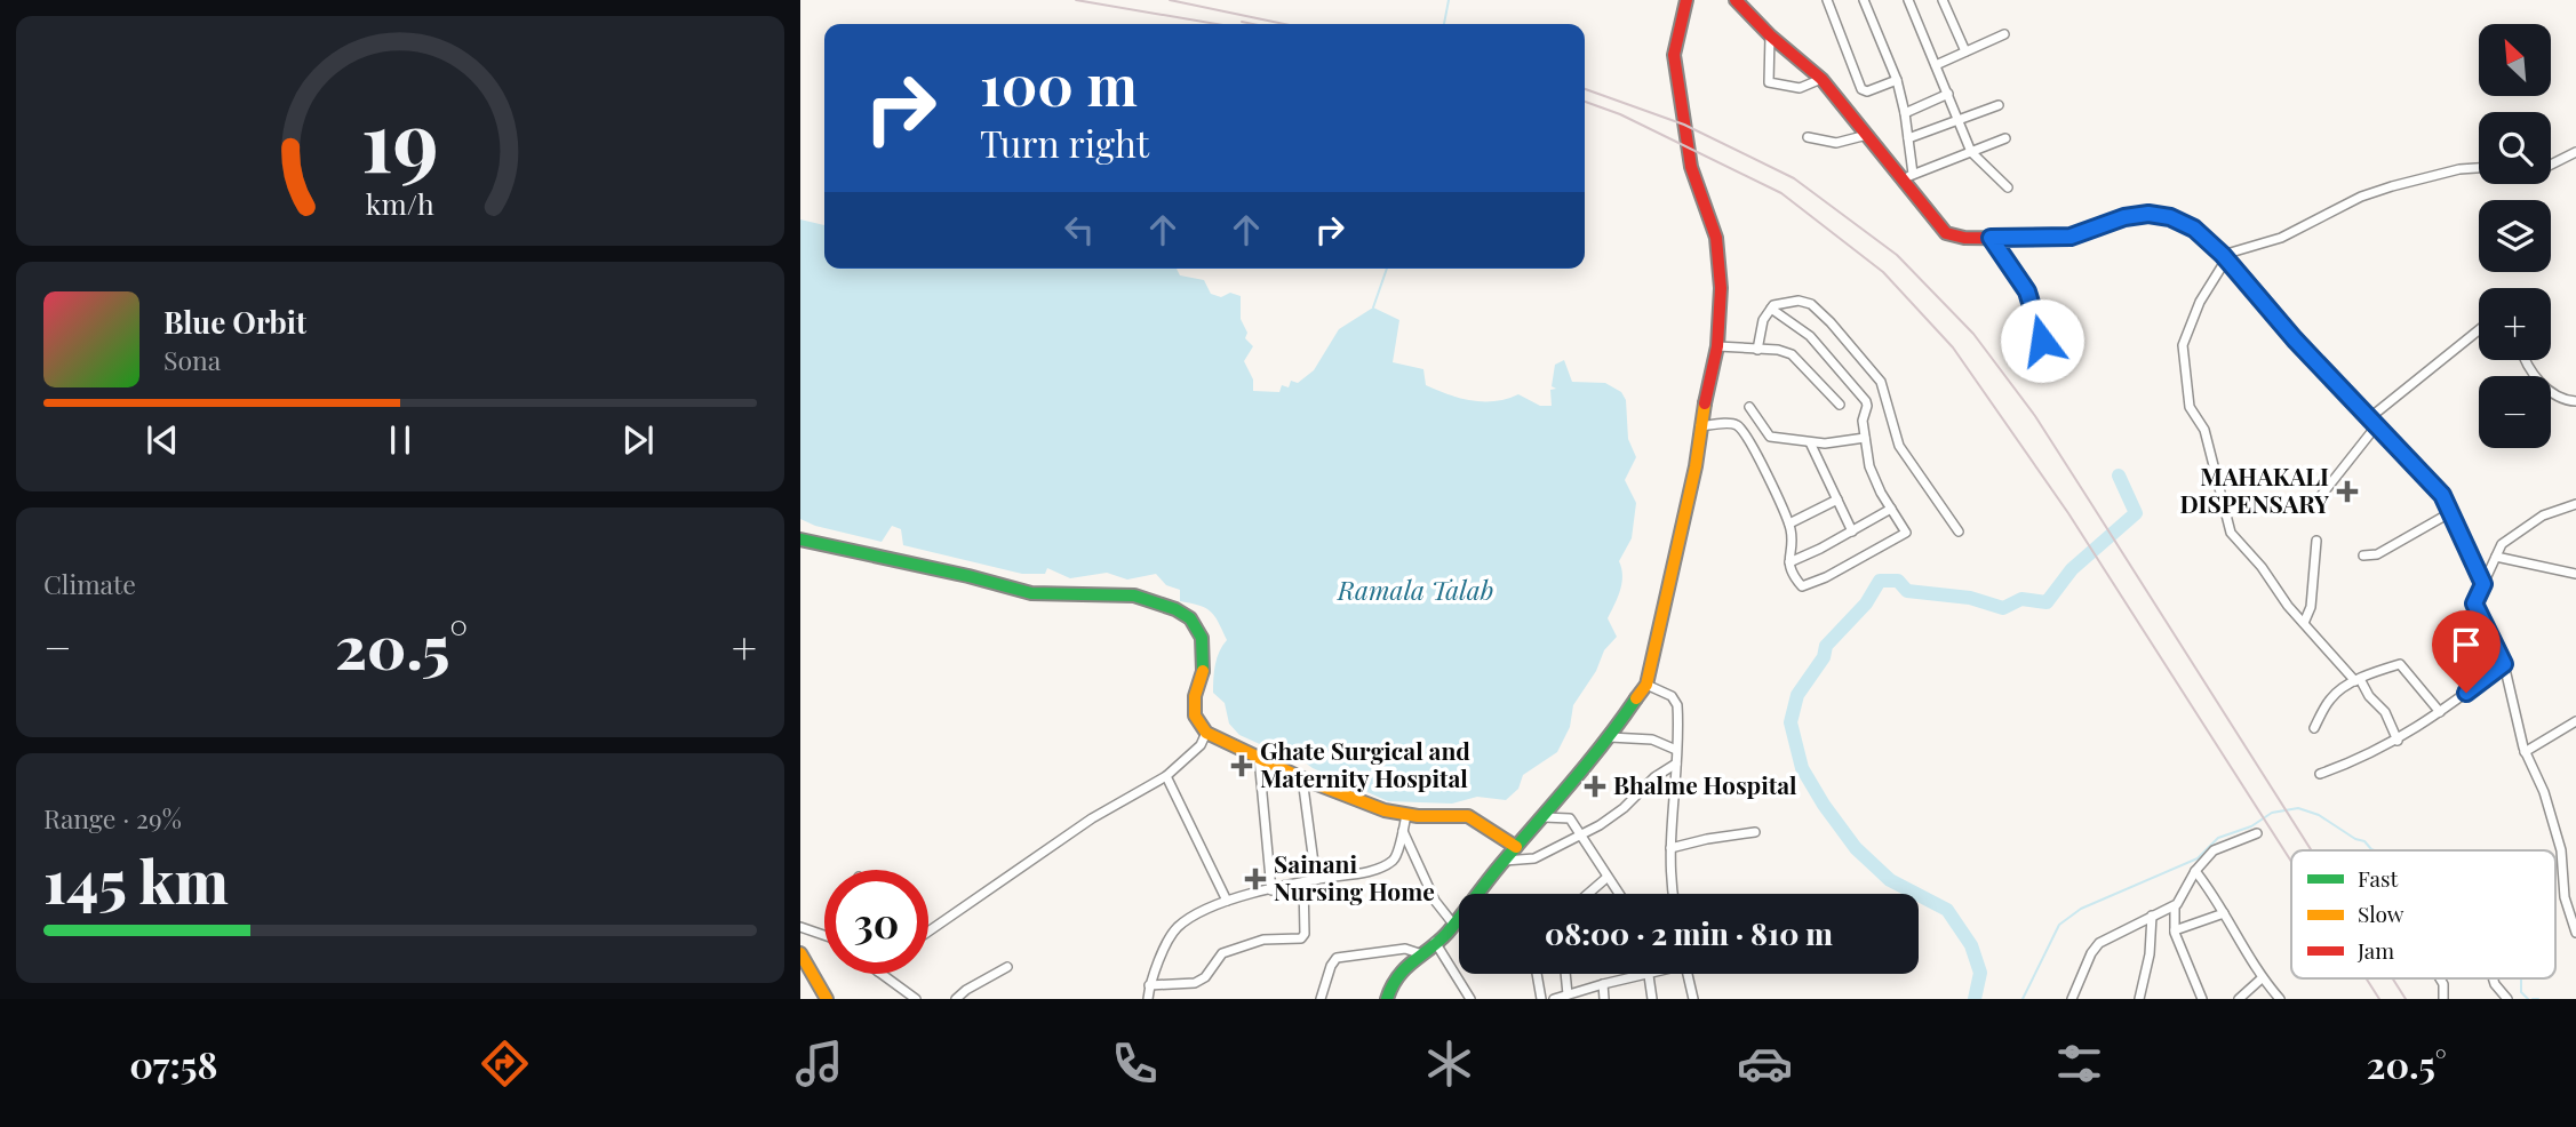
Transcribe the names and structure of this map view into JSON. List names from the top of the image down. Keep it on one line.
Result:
{"water":["Ramala Talab"],"places":{"health":["MAHAKALI DISPENSARY","Ghate Surgical and Maternity Hospital","Bhalme Hospital","Sainani Nursing Home"]},"legend":["Fast","Slow","Jam"],"north":"top left","page":{"map_buttons":["+","−"],"turn":["100 m","Turn right"],"song":["Blue Orbit","Sona"],"tile":["Climate",["Range · 29%","145 km"]],"heat":["−","20.5°","+"],"limit":"30","trip":"08:00 · 2 min · 810 m","tabs":["07:58","20.5°"],"gauge":["19","km/h"]}}
